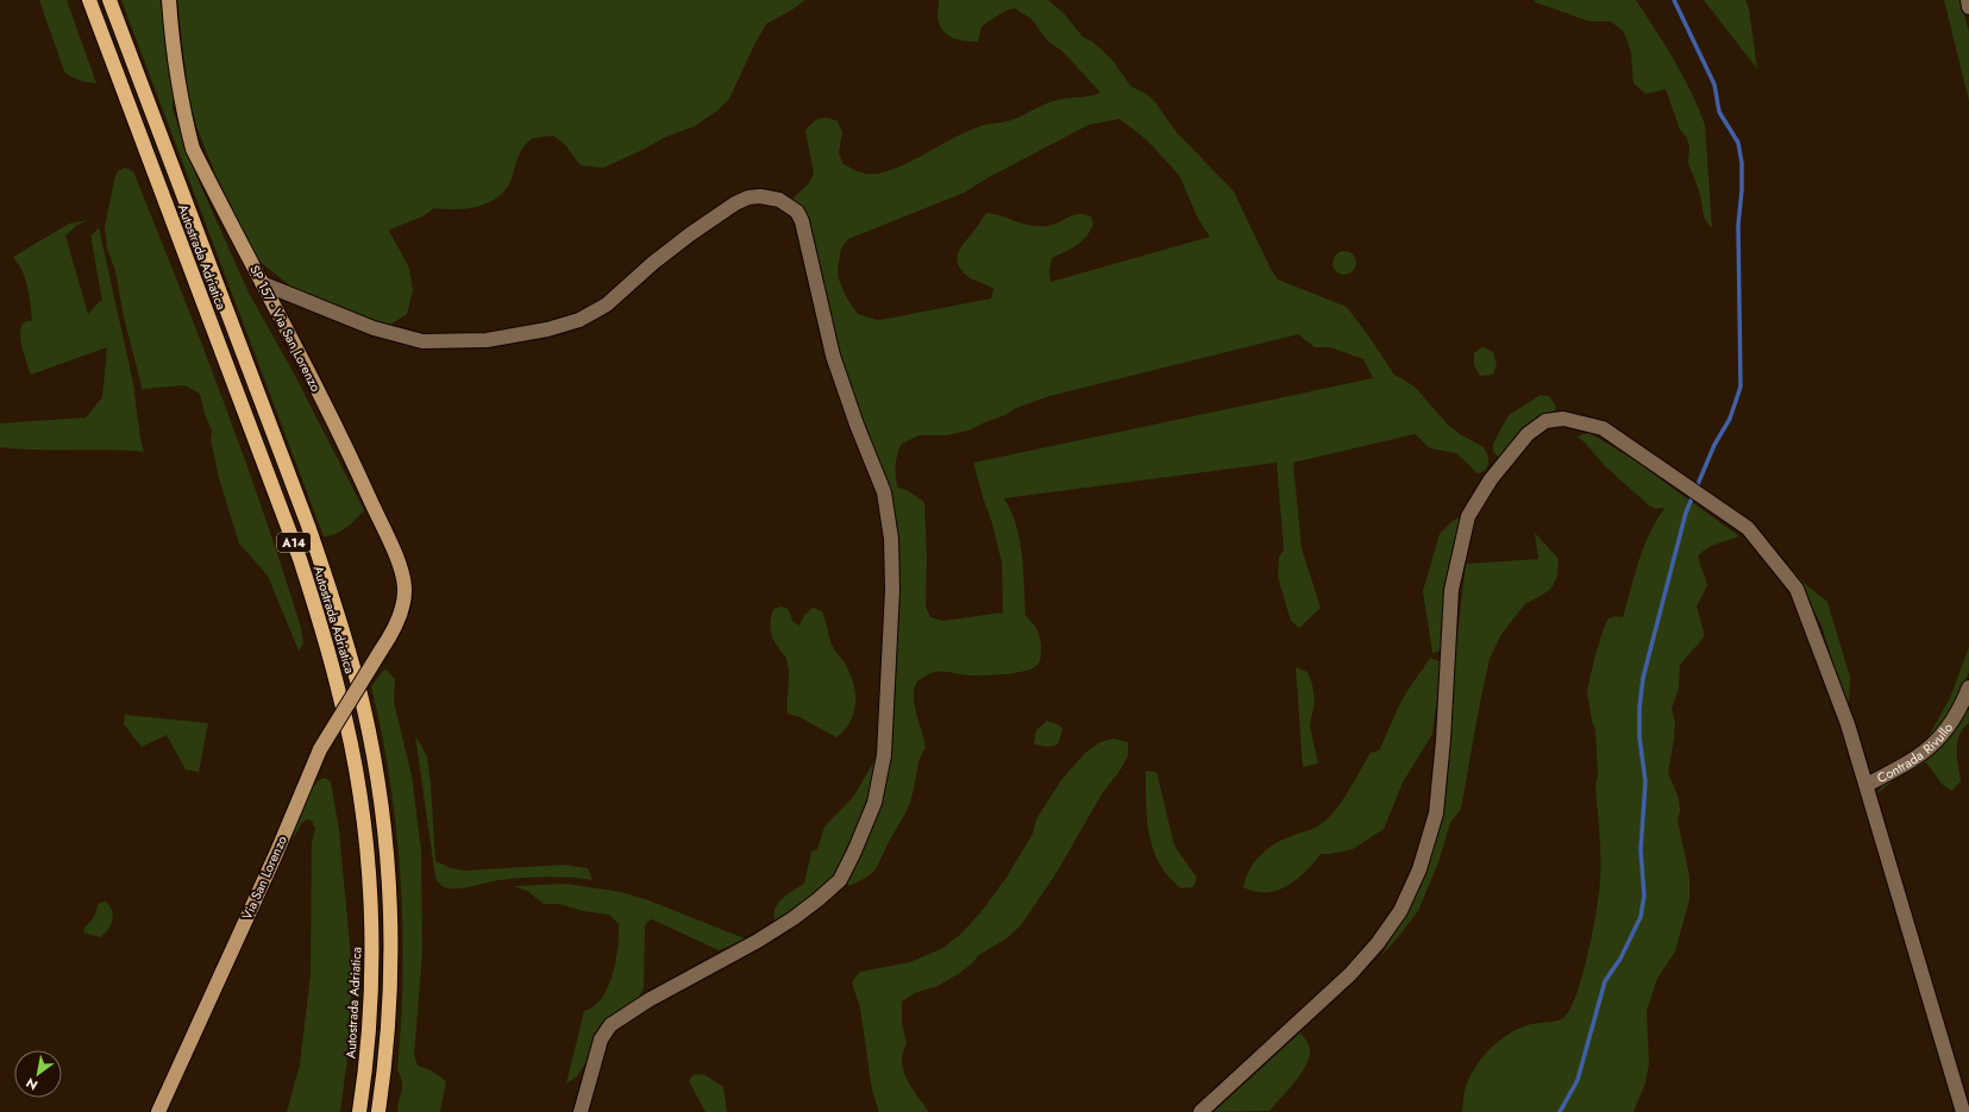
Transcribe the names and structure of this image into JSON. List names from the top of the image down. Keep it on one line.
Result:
{"streets":{"highway":["Autostrada Adriatica","A14"],"main road":["SP 157 - Via San Lorenzo","Via San Lorenzo"],"street":["Contrada Rivullo"]},"crossings":[["SP 157 - Via San Lorenzo","Via San Lorenzo"]],"north":"bottom left"}
